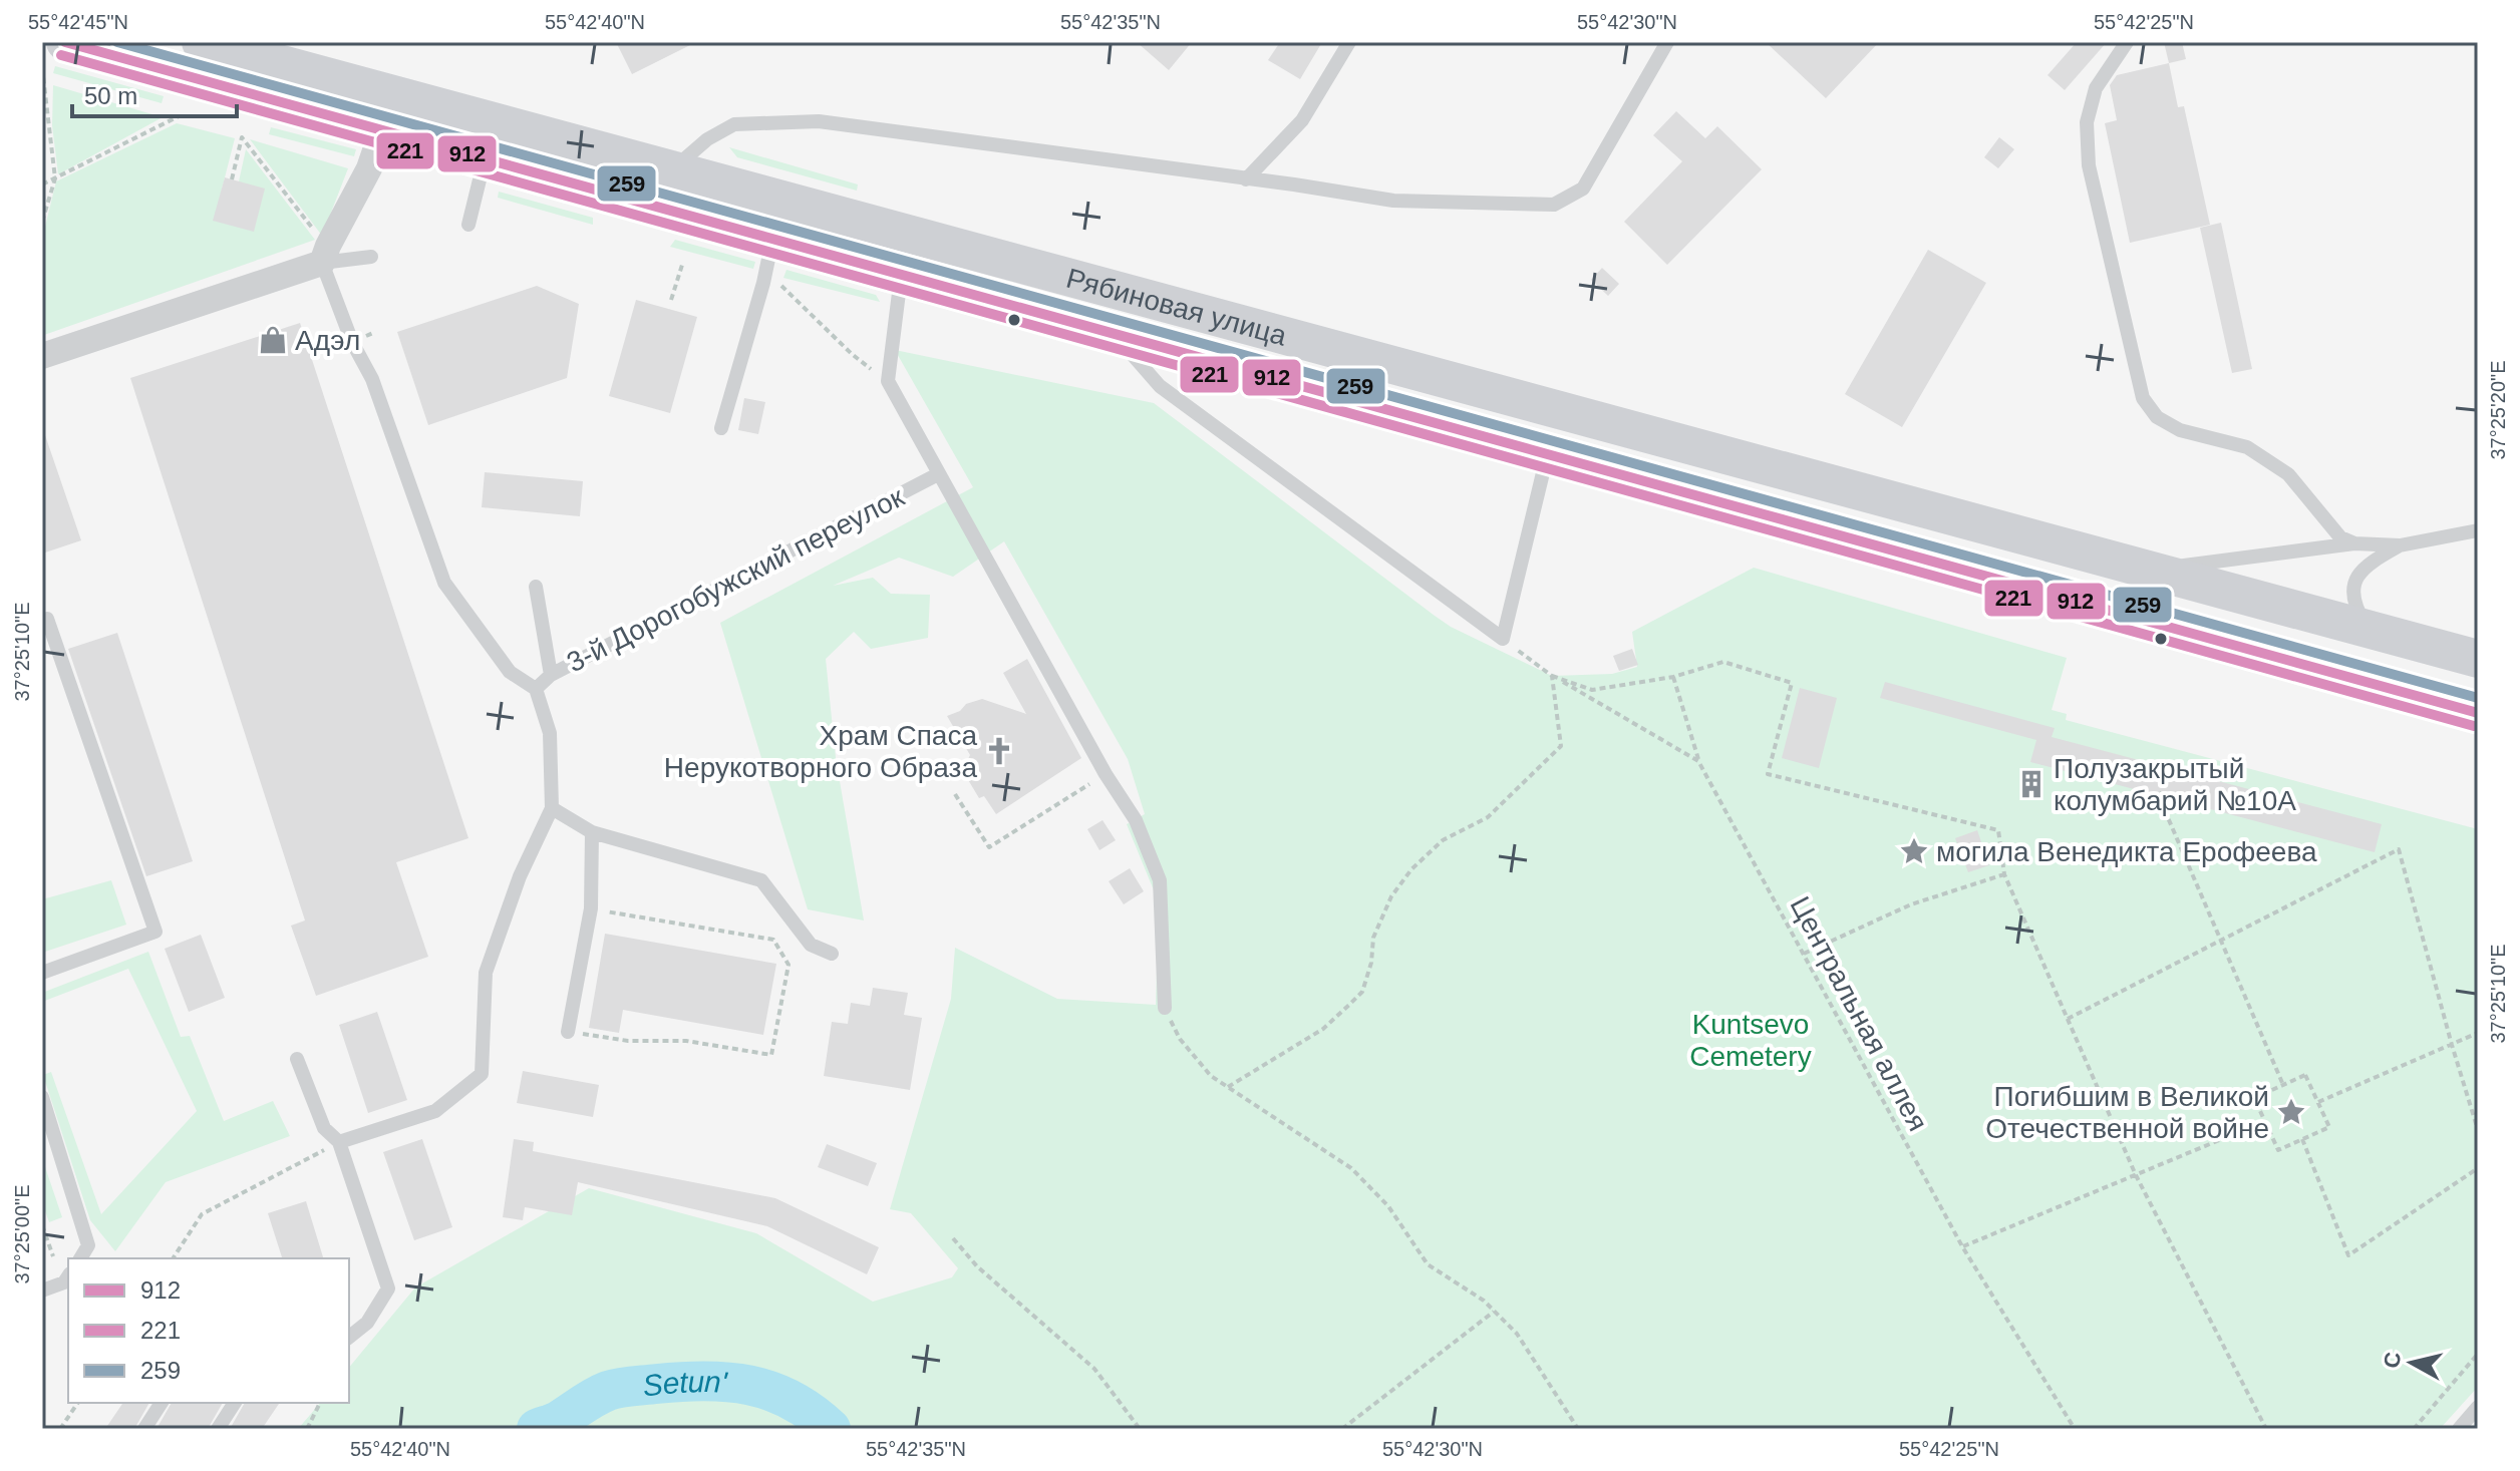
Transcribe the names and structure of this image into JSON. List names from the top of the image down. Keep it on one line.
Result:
{"streets":{"main road":["Рябиновая улица"],"lane":["3-й Дорогобужский переулок"],"path":["Центральная аллея"]},"water":["Setun'"],"parks":["Kuntsevo Cemetery"],"places":{"shop":["Адэл"],"church":["Храм Спаса Нерукотворного Образа"],"building":["Полузакрытый колумбарий №10А"],"place":["могила Венедикта Ерофеева","Погибшим в Великой Отечественной войне"]},"lines":["transit line 912","transit line 259","transit line 221"],"legend":["912","221","259"],"scale_bar":"50 m","north":"left","coordinates":["55°42'45\"N","55°42'40\"N","55°42'35\"N","55°42'30\"N","55°42'25\"N","37°25'20\"E","37°25'10\"E","37°25'00\"E"]}
